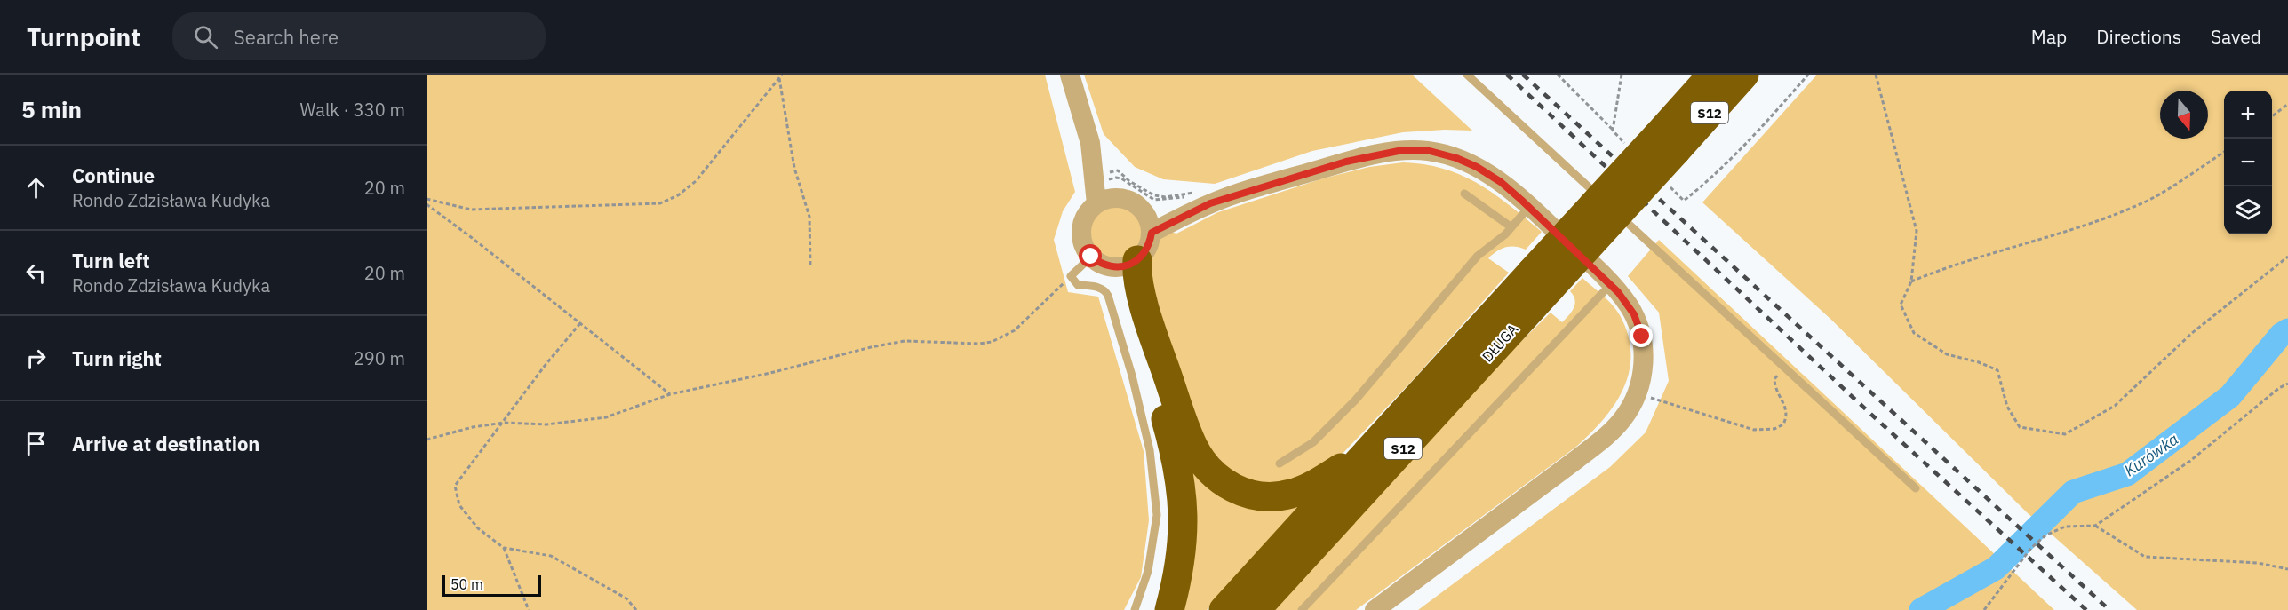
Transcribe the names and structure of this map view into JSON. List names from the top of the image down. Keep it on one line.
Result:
{"streets":{"highway":["S12","DŁUGA"]},"crossings":[["S12","DŁUGA"]],"water":["Kurówka"],"scale_bar":"50 m","north":"bottom","page":{"header":"Turnpoint","search":"Search here","nav":["Map","Directions","Saved"],"heading":["5 min","Walk · 330 m"],"map_buttons":["+","−"],"list":[["Continue","Rondo Zdzisława Kudyka","20 m"],["Turn left","Rondo Zdzisława Kudyka","20 m"],["Turn right","290 m"],"Arrive at destination"],"scale":"50 m"}}
